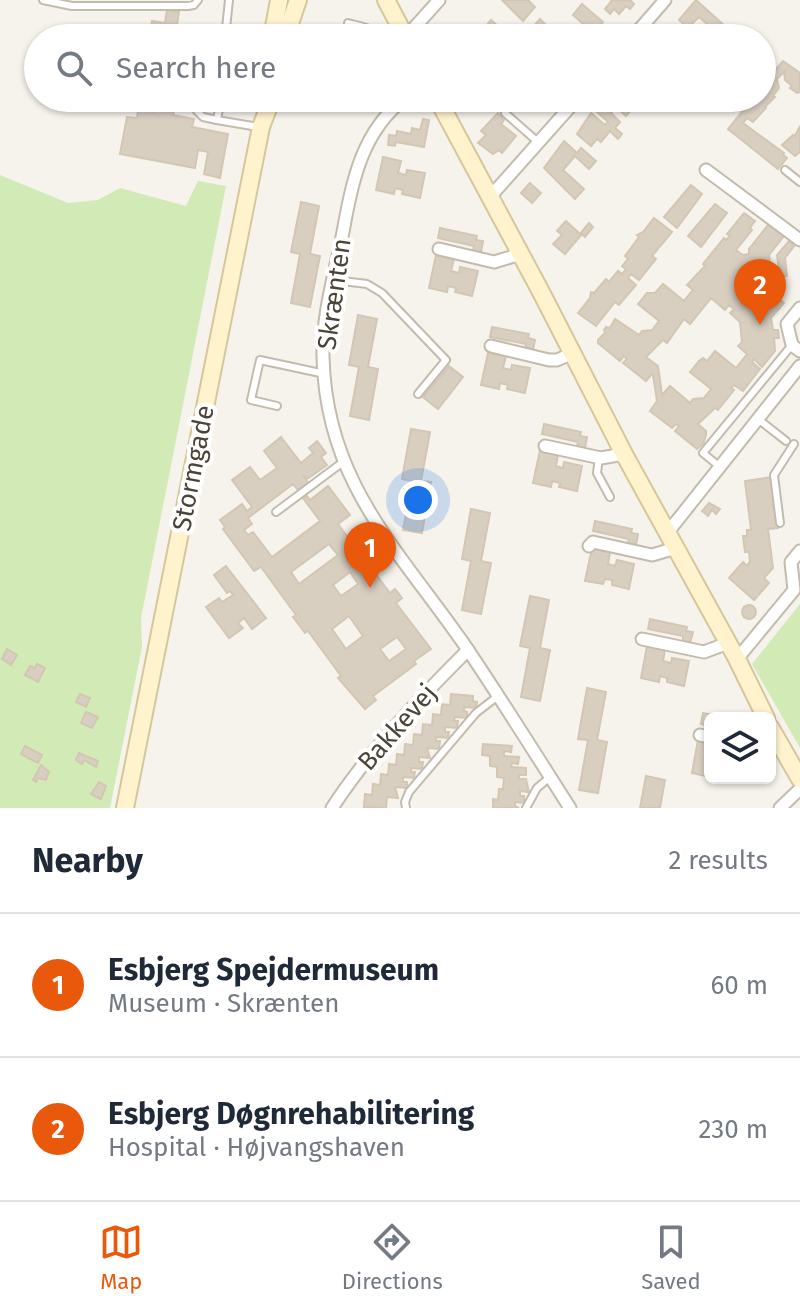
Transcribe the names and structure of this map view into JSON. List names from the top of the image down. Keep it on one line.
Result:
{"streets":{"street":["Skrænten","Stormgade","Bakkevej"]},"crossings":[["Skrænten","Bakkevej"]],"page":{"search":"Search here","pins":["2","1"],"heading":["Nearby","2 results"],"list":[{"mark":"1","name":"Esbjerg Spejdermuseum","note":"Museum · Skrænten","value":"60 m"},{"mark":"2","name":"Esbjerg Døgnrehabilitering","note":"Hospital · Højvangshaven","value":"230 m"}],"nav":["Map","Directions","Saved"]}}
